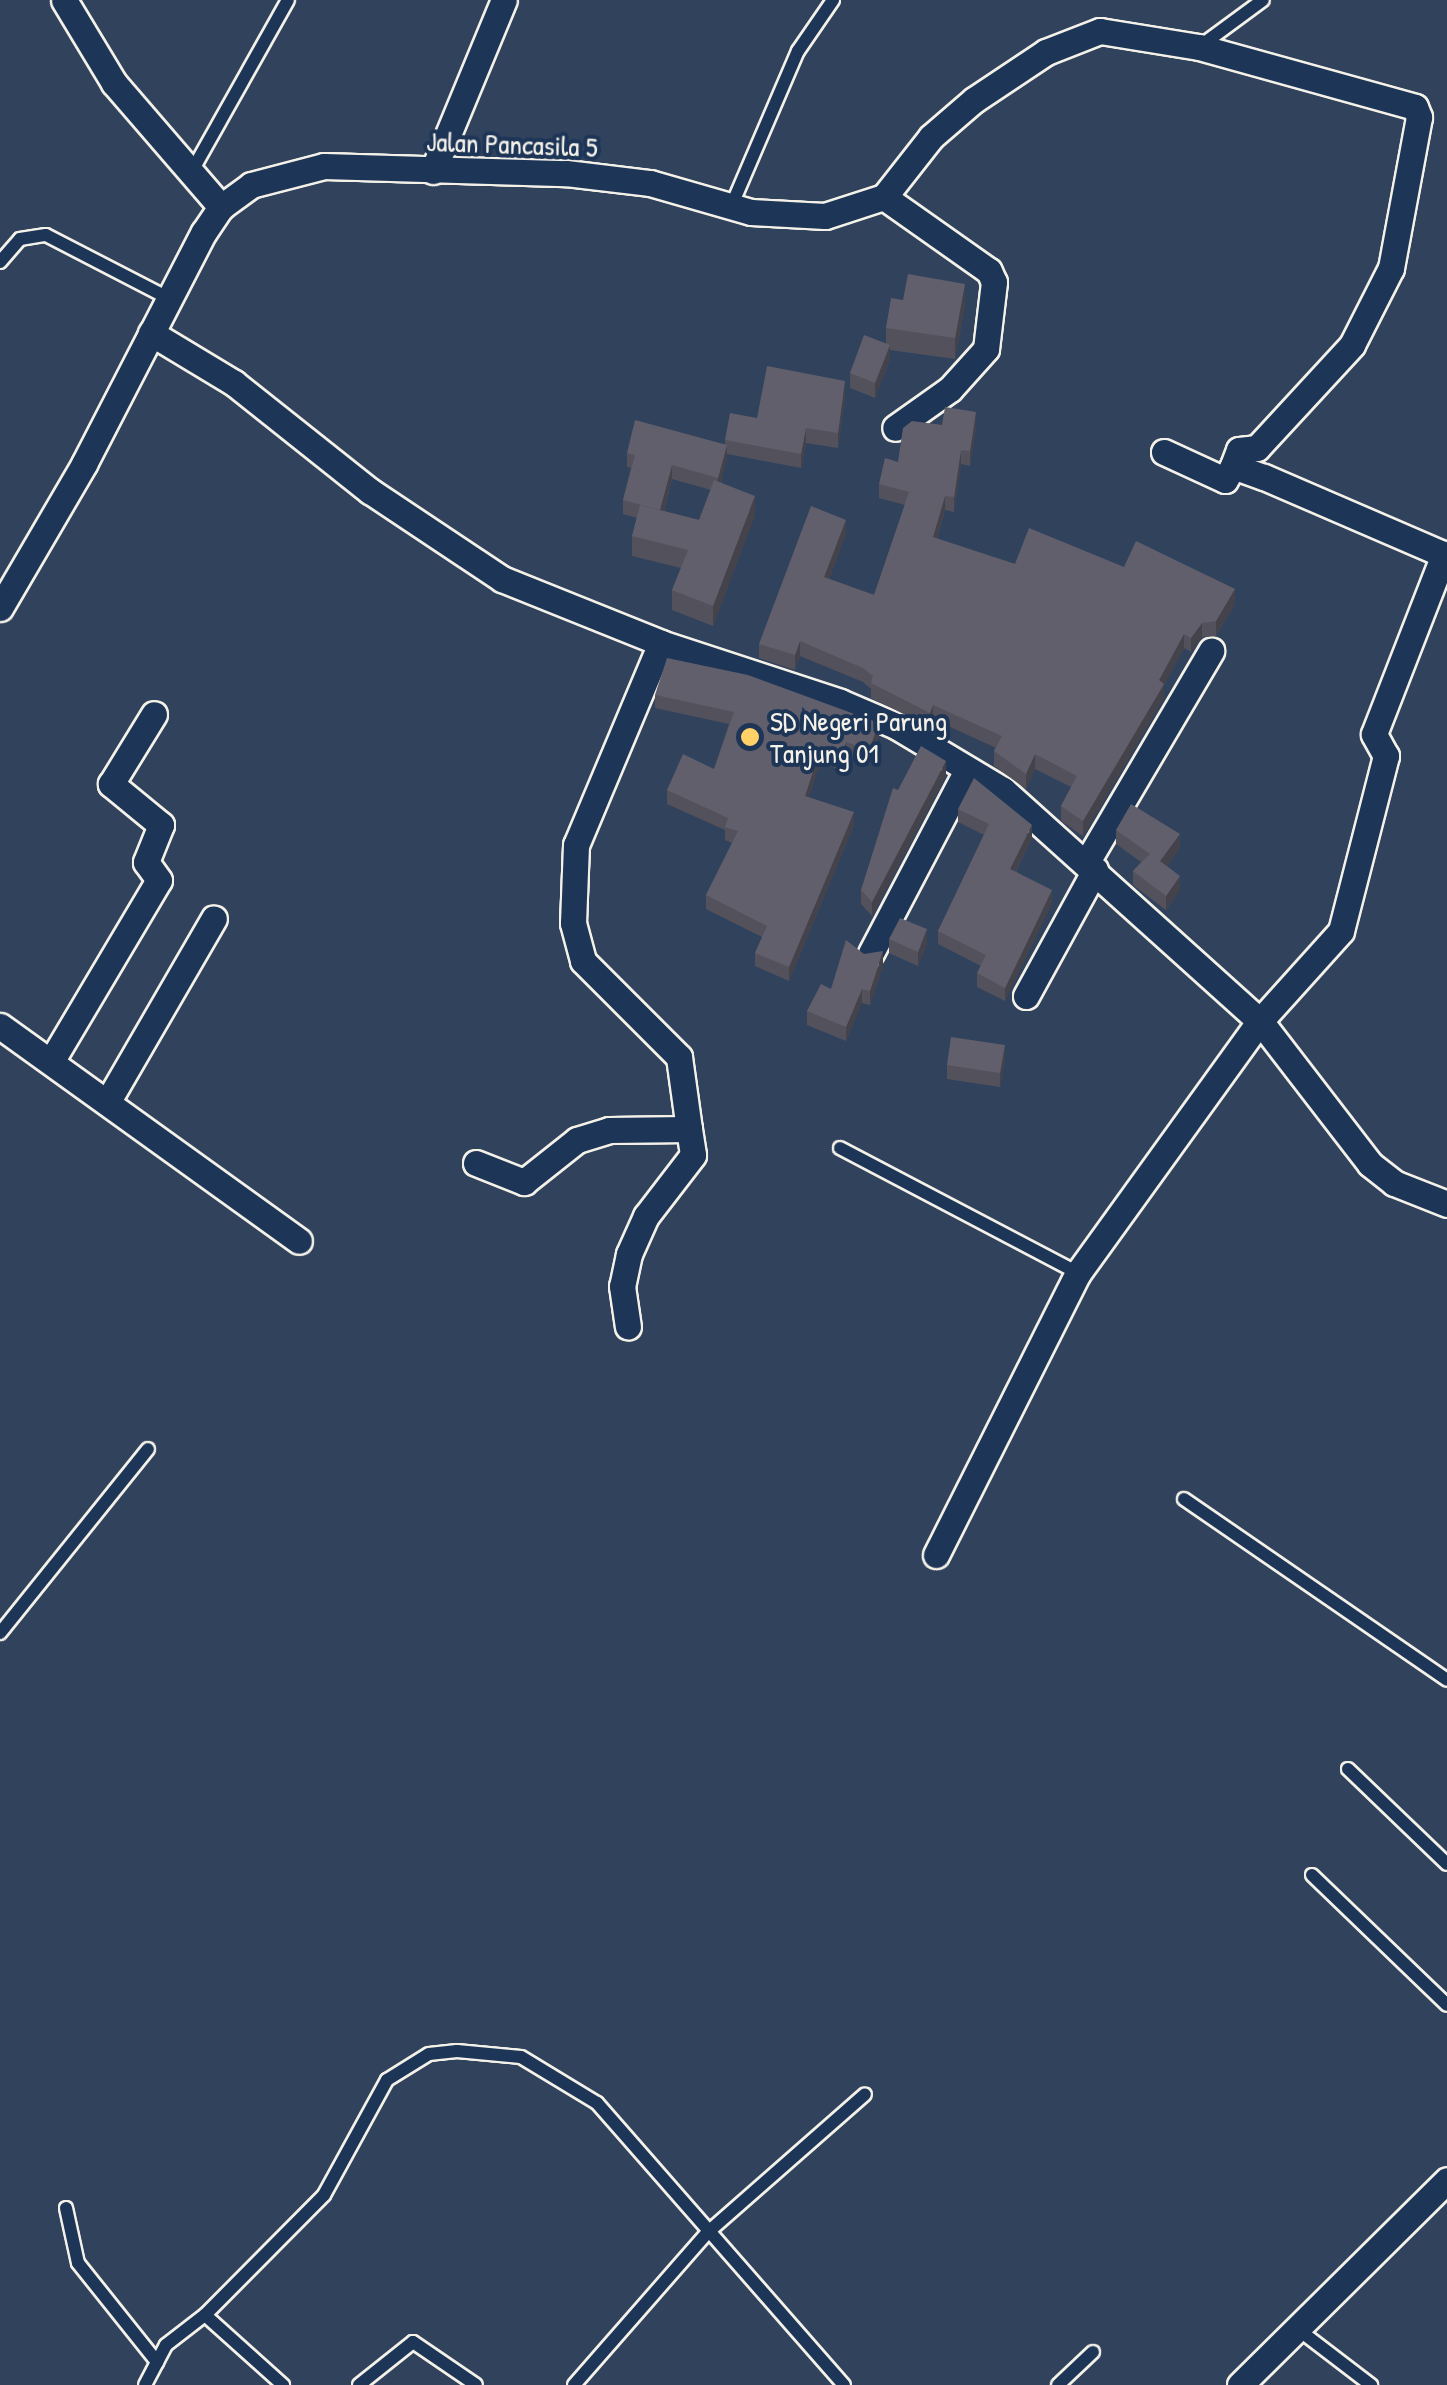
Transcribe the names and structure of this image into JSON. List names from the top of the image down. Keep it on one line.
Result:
{"streets":{"street":["Jalan Pancasila 5"]},"places":["SD Negeri Parung Tanjung 01"]}
